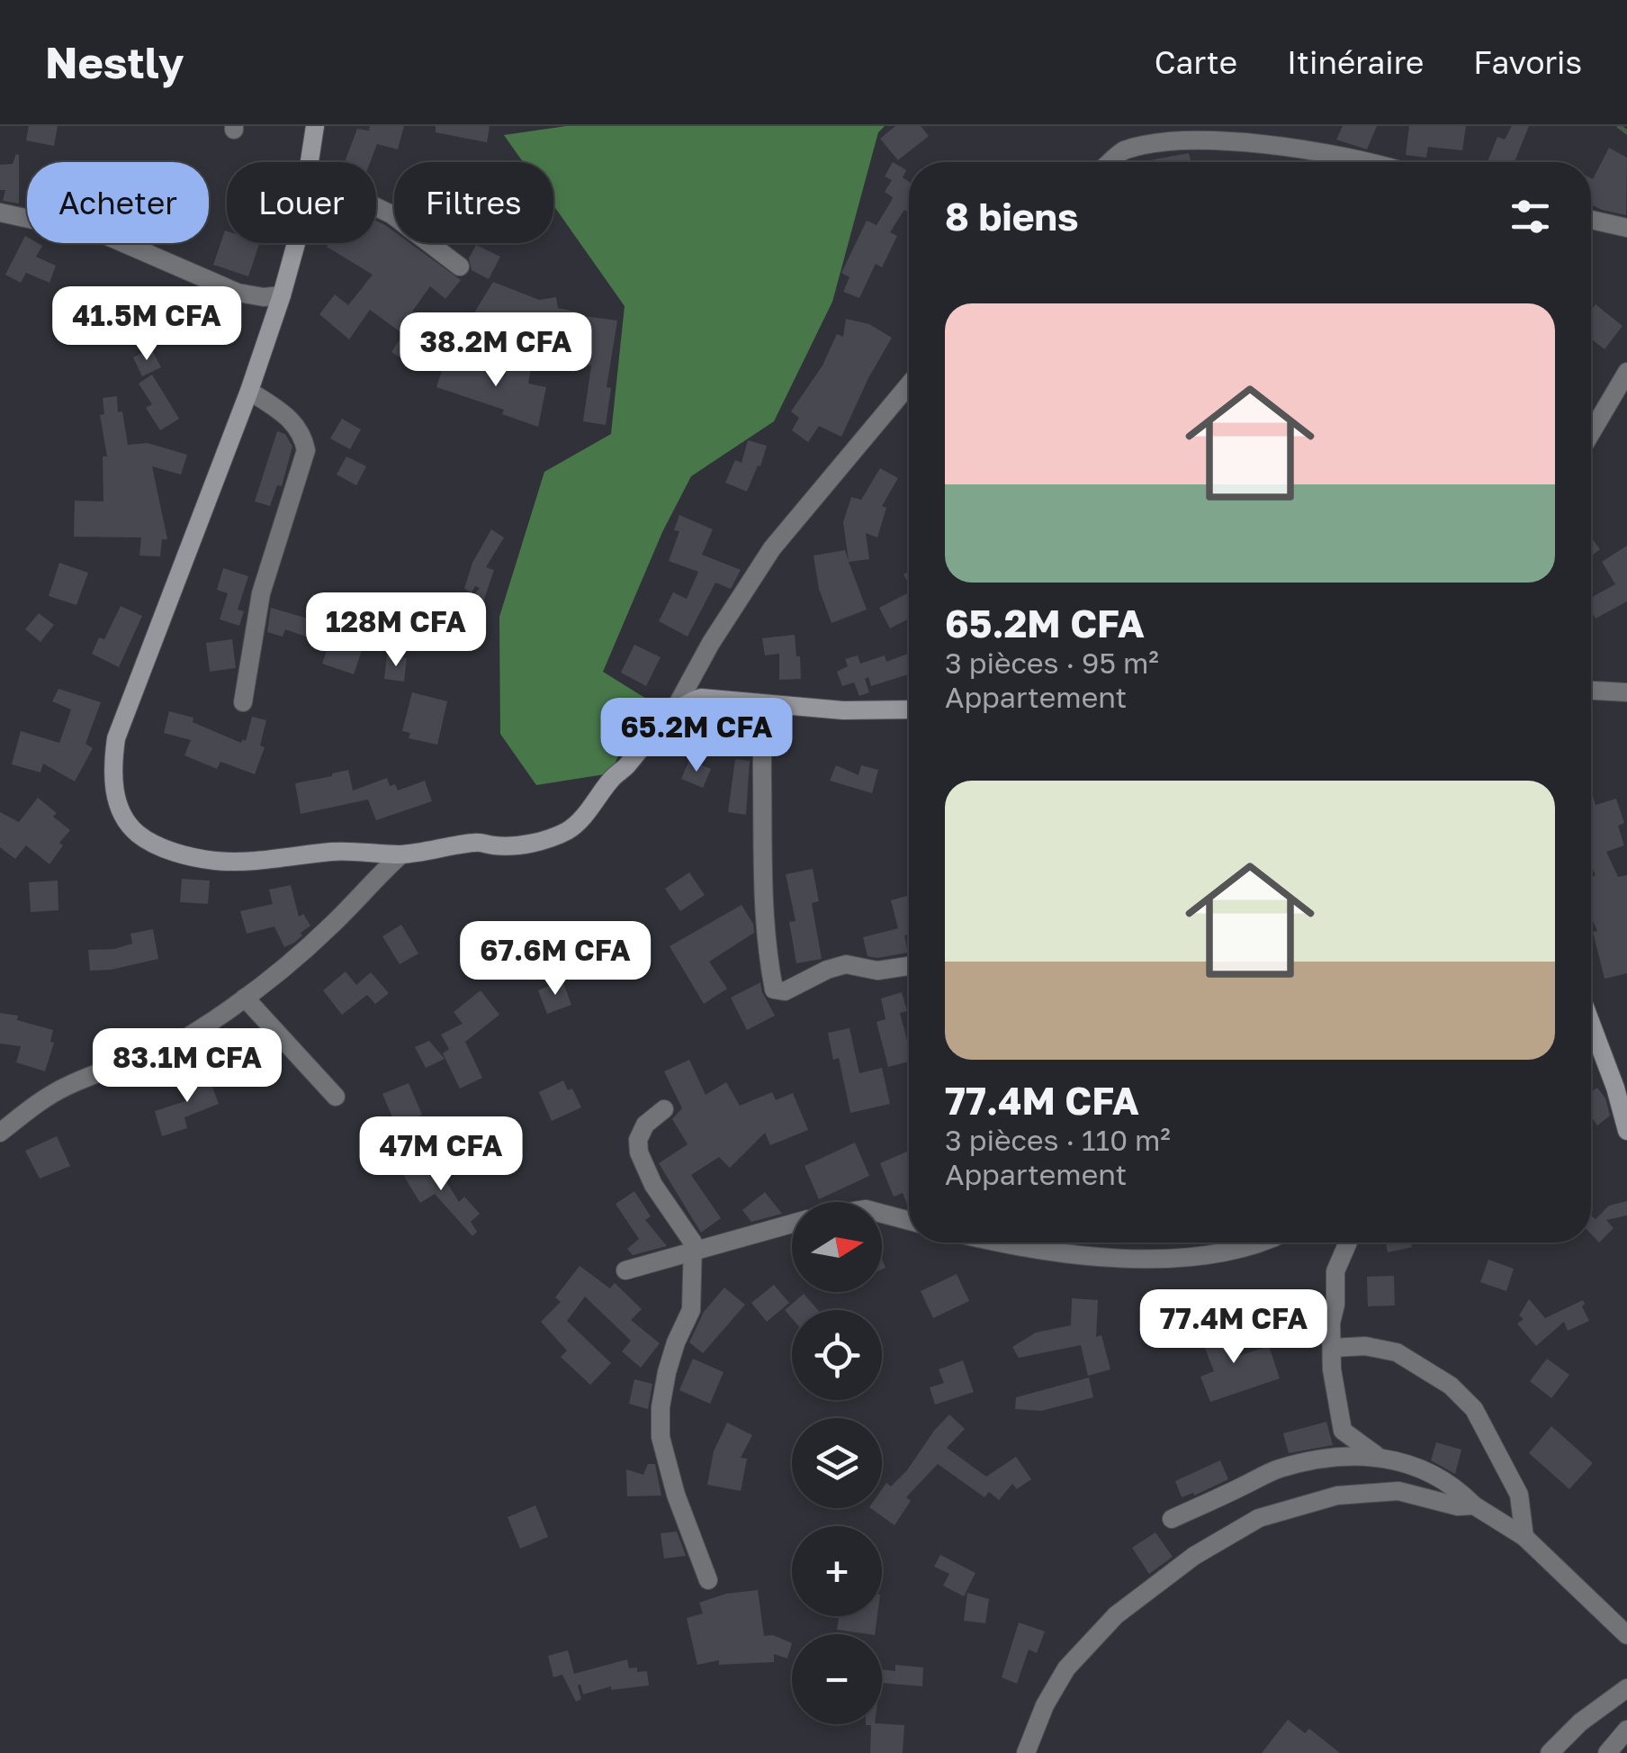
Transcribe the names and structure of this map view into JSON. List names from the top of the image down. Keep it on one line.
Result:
{"north":"right","page":{"header":"Nestly","nav":["Carte","Itinéraire","Favoris"],"chip":["Acheter","Louer","Filtres"],"heading":"8 biens","list":[{"name":"65.2M CFA","note":"3 pièces · 95 m² · Appartement"},{"name":"77.4M CFA","note":"3 pièces · 110 m² · Appartement"}],"price":["41.5M CFA","38.2M CFA","128M CFA","65.2M CFA","67.6M CFA","83.1M CFA","47M CFA","77.4M CFA"],"map_buttons":["+","−"]}}
